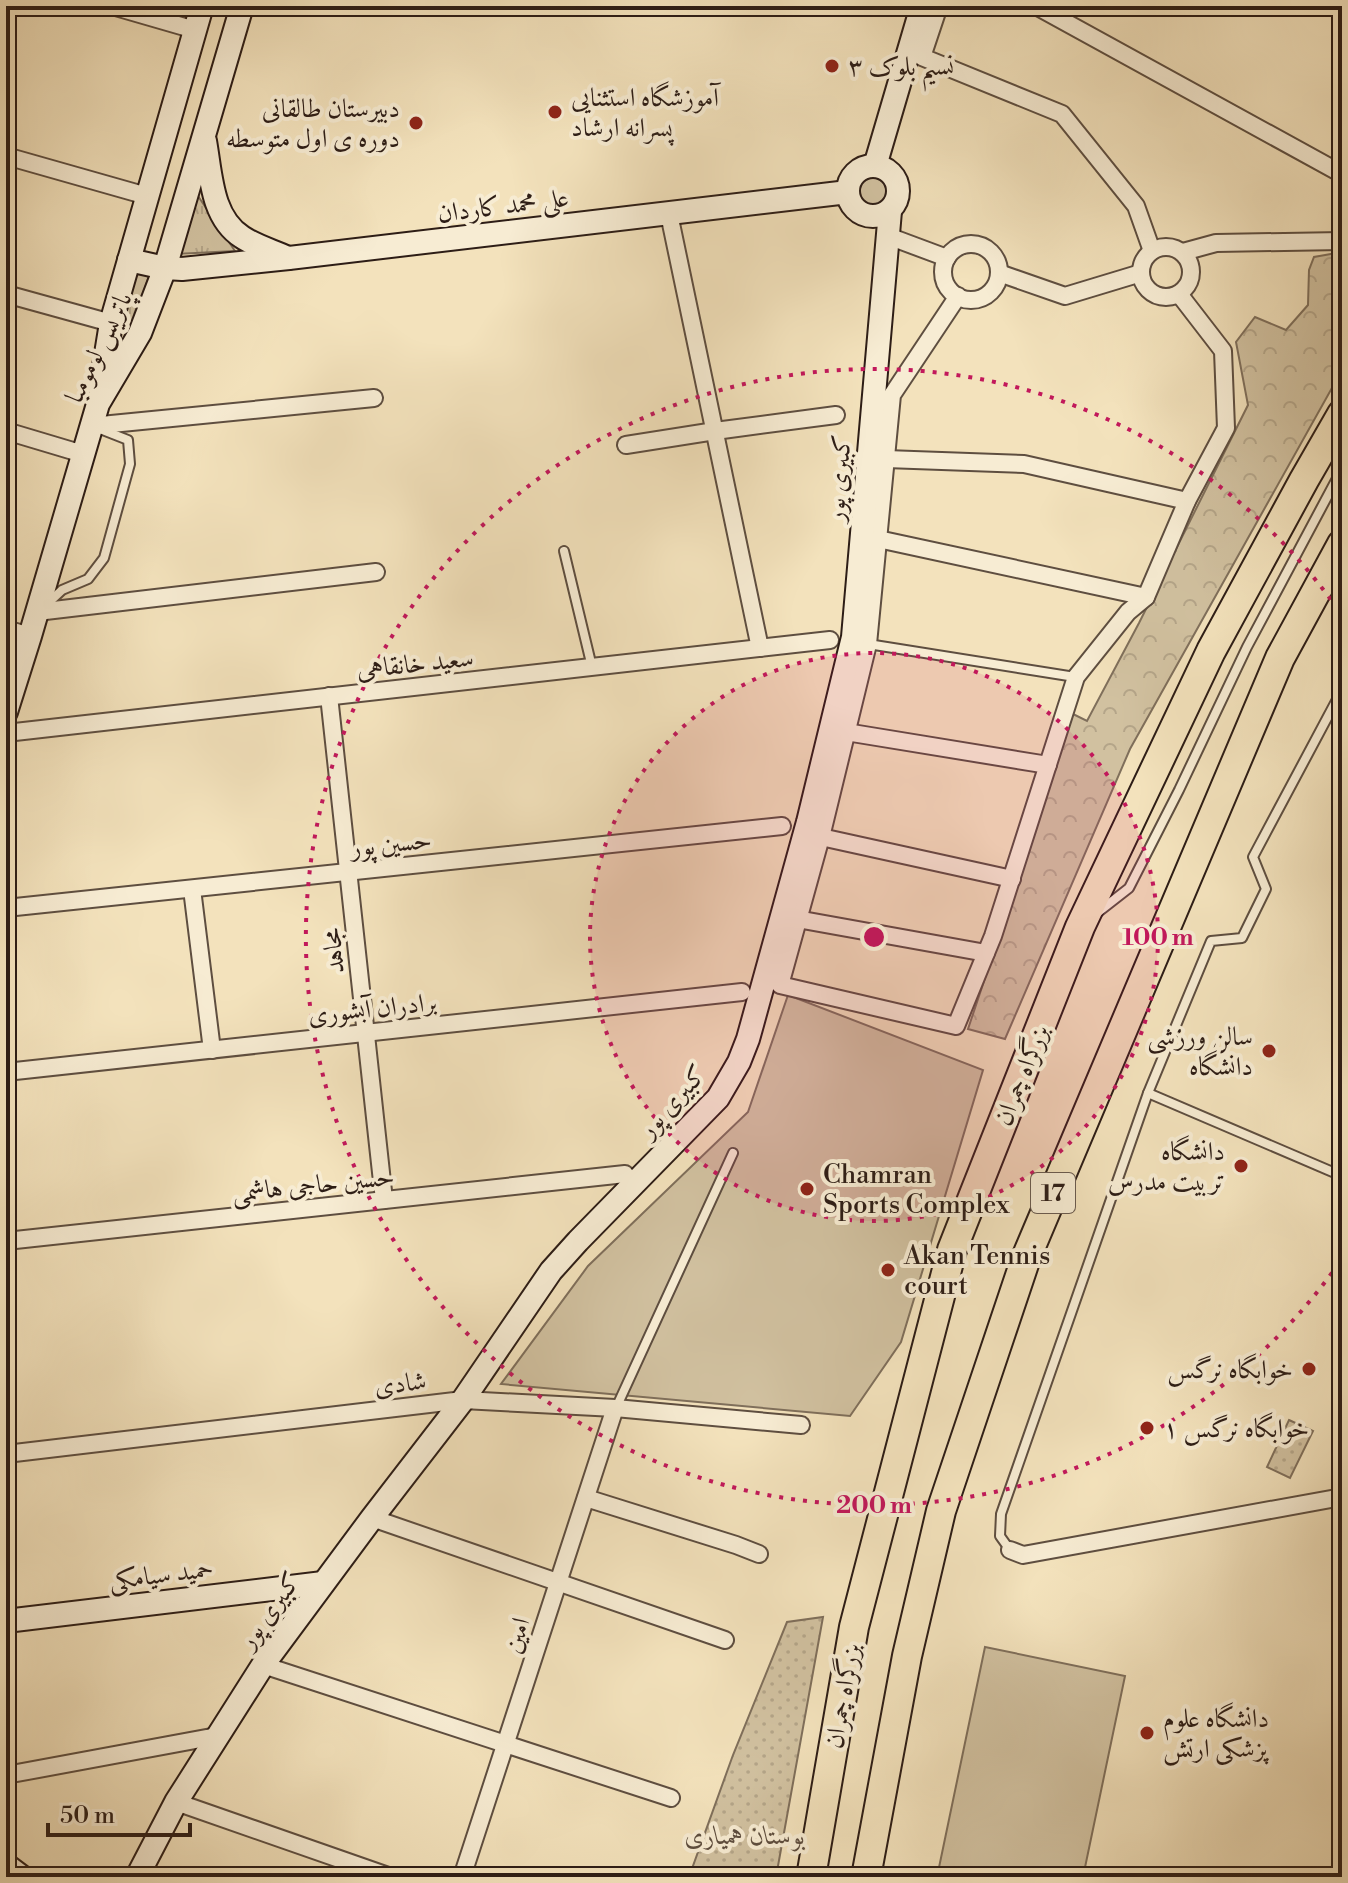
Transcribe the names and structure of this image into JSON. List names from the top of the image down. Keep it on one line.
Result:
{"streets":{"highway":["بزرگراه چمران","17"],"street":["علی محمد کاردان","پاتریس لومومبا","کبیری پور","سعید خانقاهی","حسین پور","مجاهد","برادران آبشوری","حسین حاجی هاشمی","شادی","حمید سیامکی","امین"]},"crossings":[["علی محمد کاردان","پاتریس لومومبا"],["علی محمد کاردان","کبیری پور"],["کبیری پور","شادی"],["کبیری پور","حمید سیامکی"],["سعید خانقاهی","مجاهد"],["حسین پور","مجاهد"],["مجاهد","برادران آبشوری"],["مجاهد","حسین حاجی هاشمی"],["شادی","امین"]],"parks":["بوستان همیاری"],"places":["نسیم بلوک ۳","آموزشگاه استثنایی پسرانه ارشاد","دبیرستان طالقانی دوره ی اول متوسطه","سالن ورزشی دانشگاه","دانشگاه تربیت مدرس","Chamran Sports Complex","Akan Tennis court","خوابگاه نرگس","خوابگاه نرگس ۱","دانشگاه علوم پزشکی ارتش"],"scale_bar":"50 m","rings":["100 m","200 m"]}
